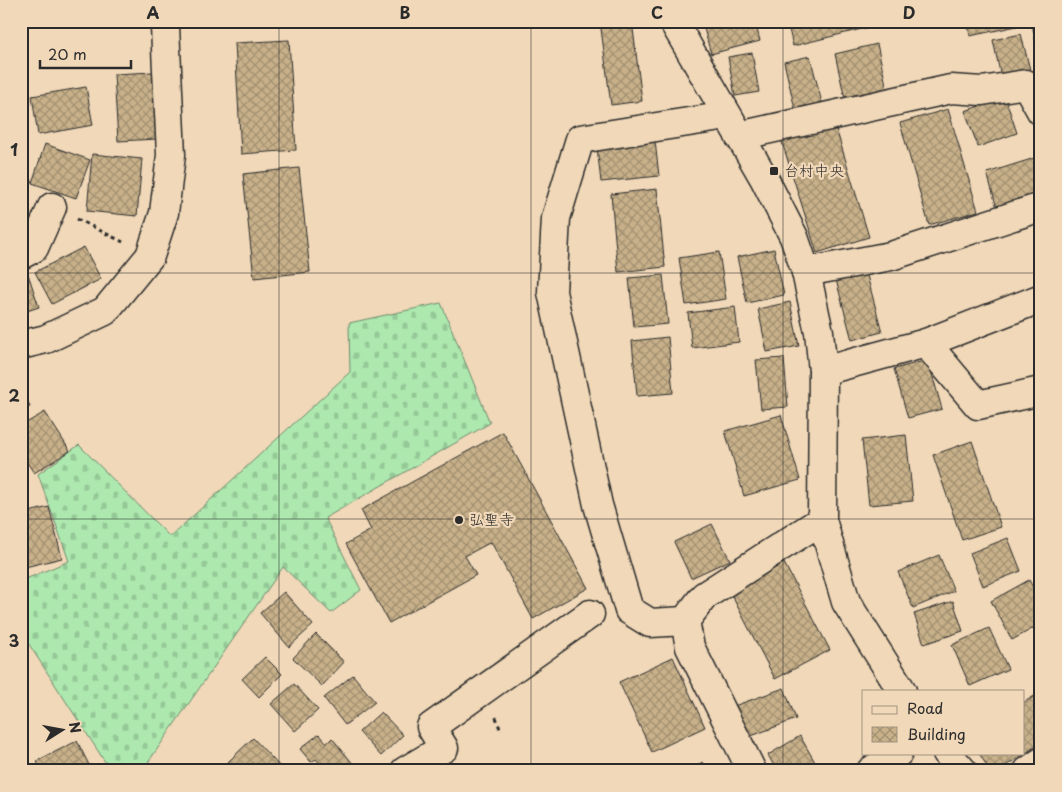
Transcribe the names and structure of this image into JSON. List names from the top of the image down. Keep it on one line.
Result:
{"places":{"transit":["台村中央"],"other":["弘聖寺"]},"legend":["Road","Building"],"scale_bar":"20 m","north":"right","grid":{"columns":["A","B","C","D"],"rows":["1","2","3"]}}
